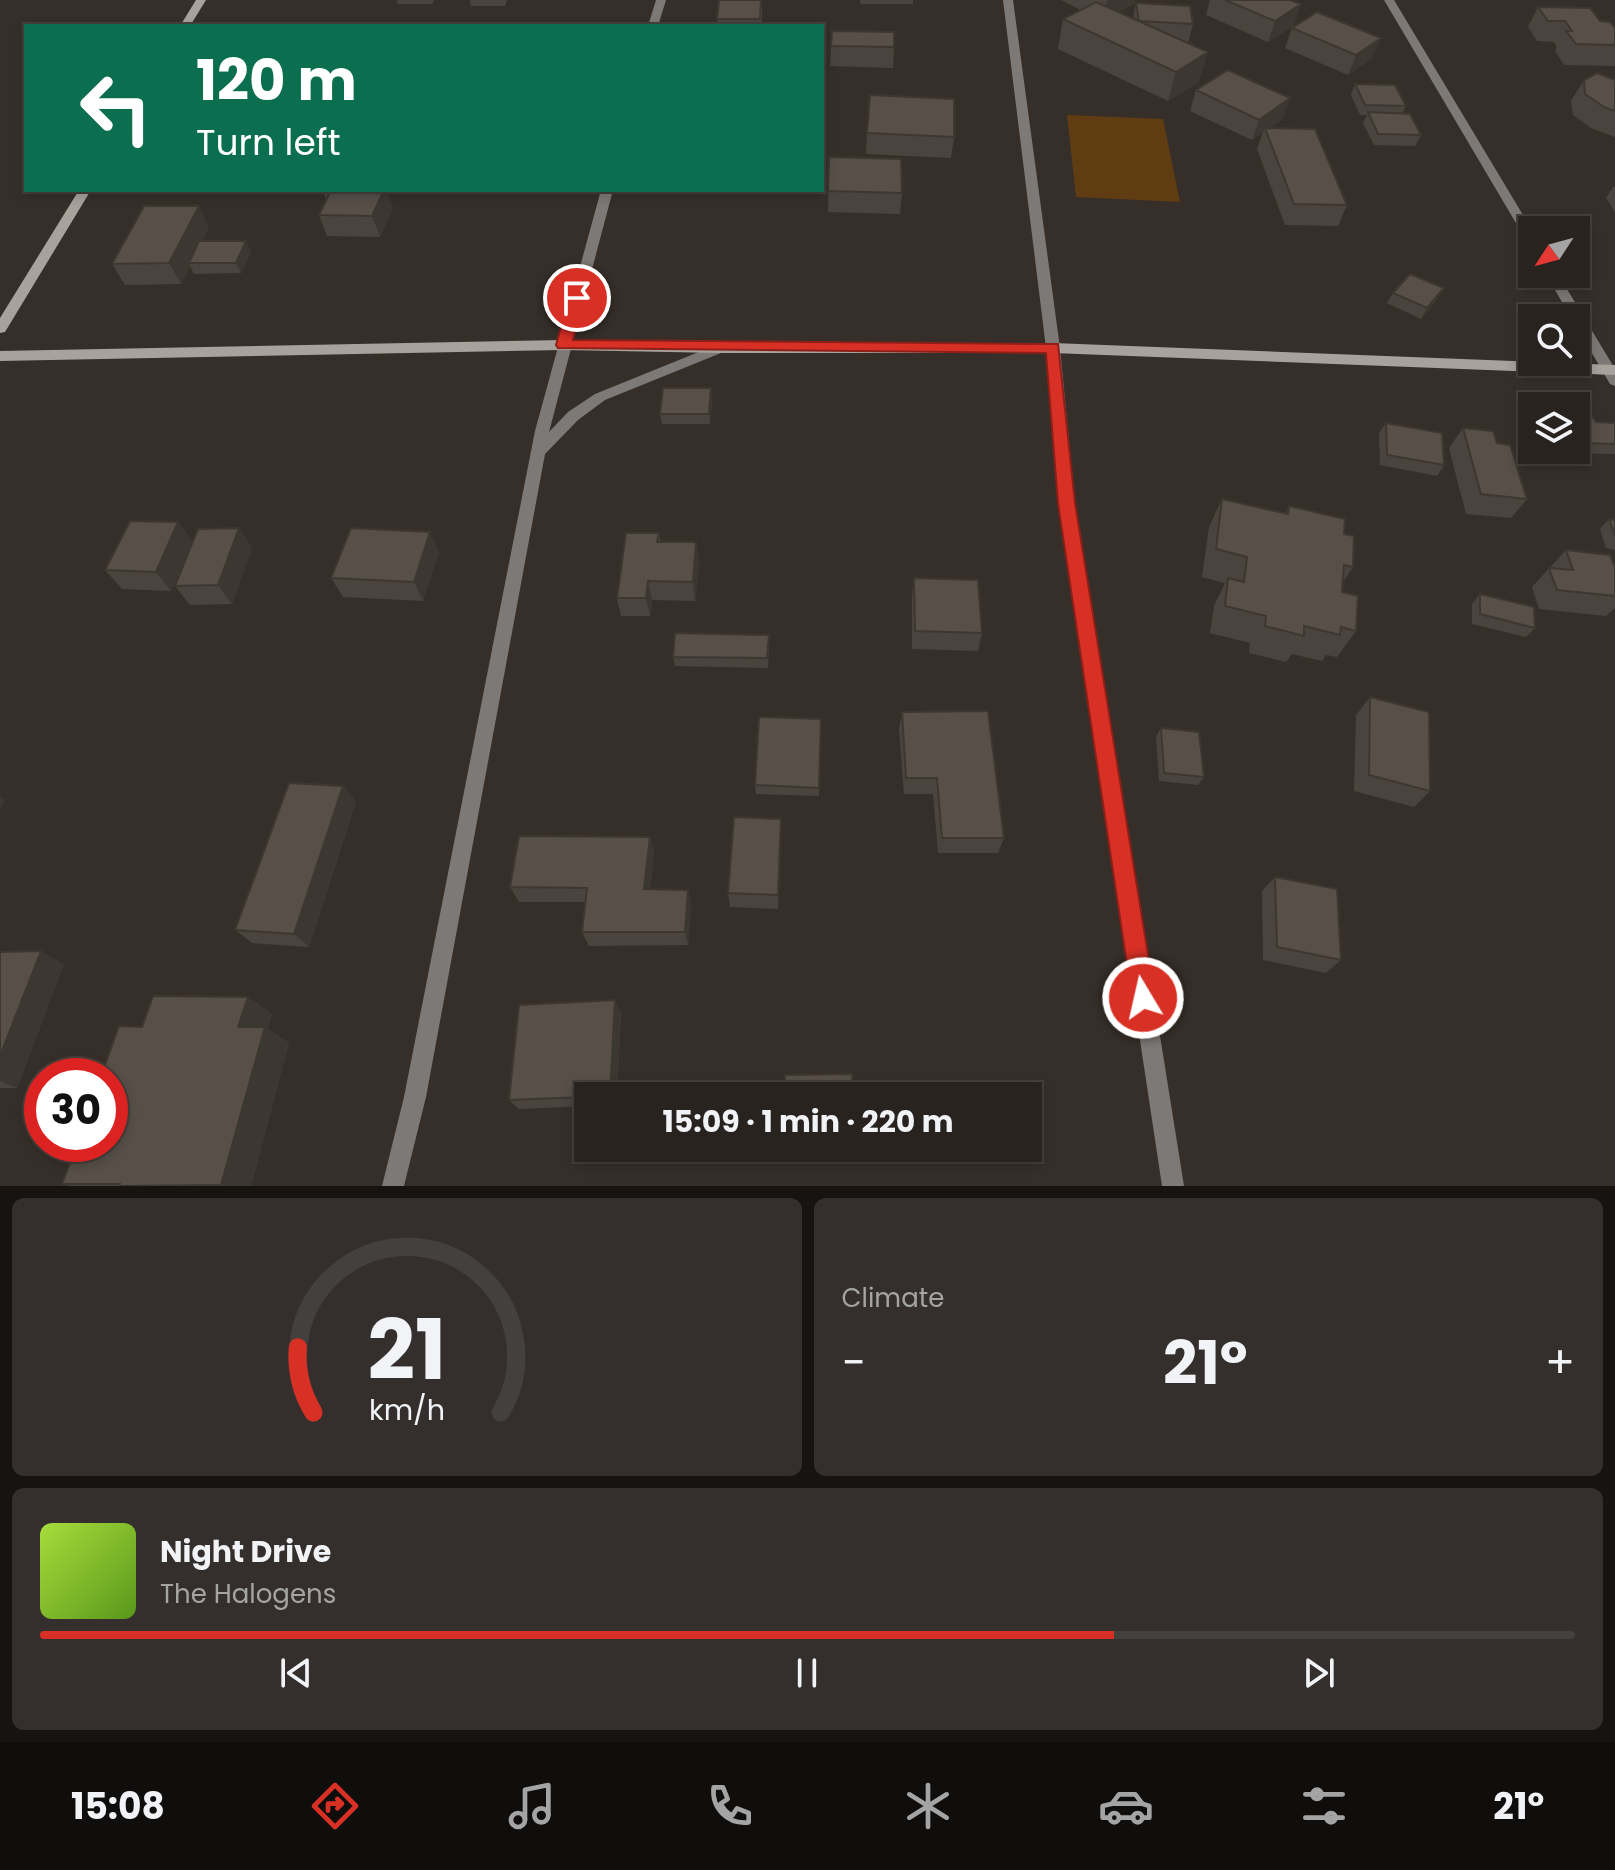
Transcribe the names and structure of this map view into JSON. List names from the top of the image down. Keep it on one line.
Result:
{"north":"bottom left","page":{"turn":["120 m","Turn left"],"limit":"30","trip":"15:09 · 1 min · 220 m","tile":"Climate","heat":["−","21°","+"],"song":["Night Drive","The Halogens"],"tabs":["15:08","21°"],"gauge":["21","km/h"]}}
